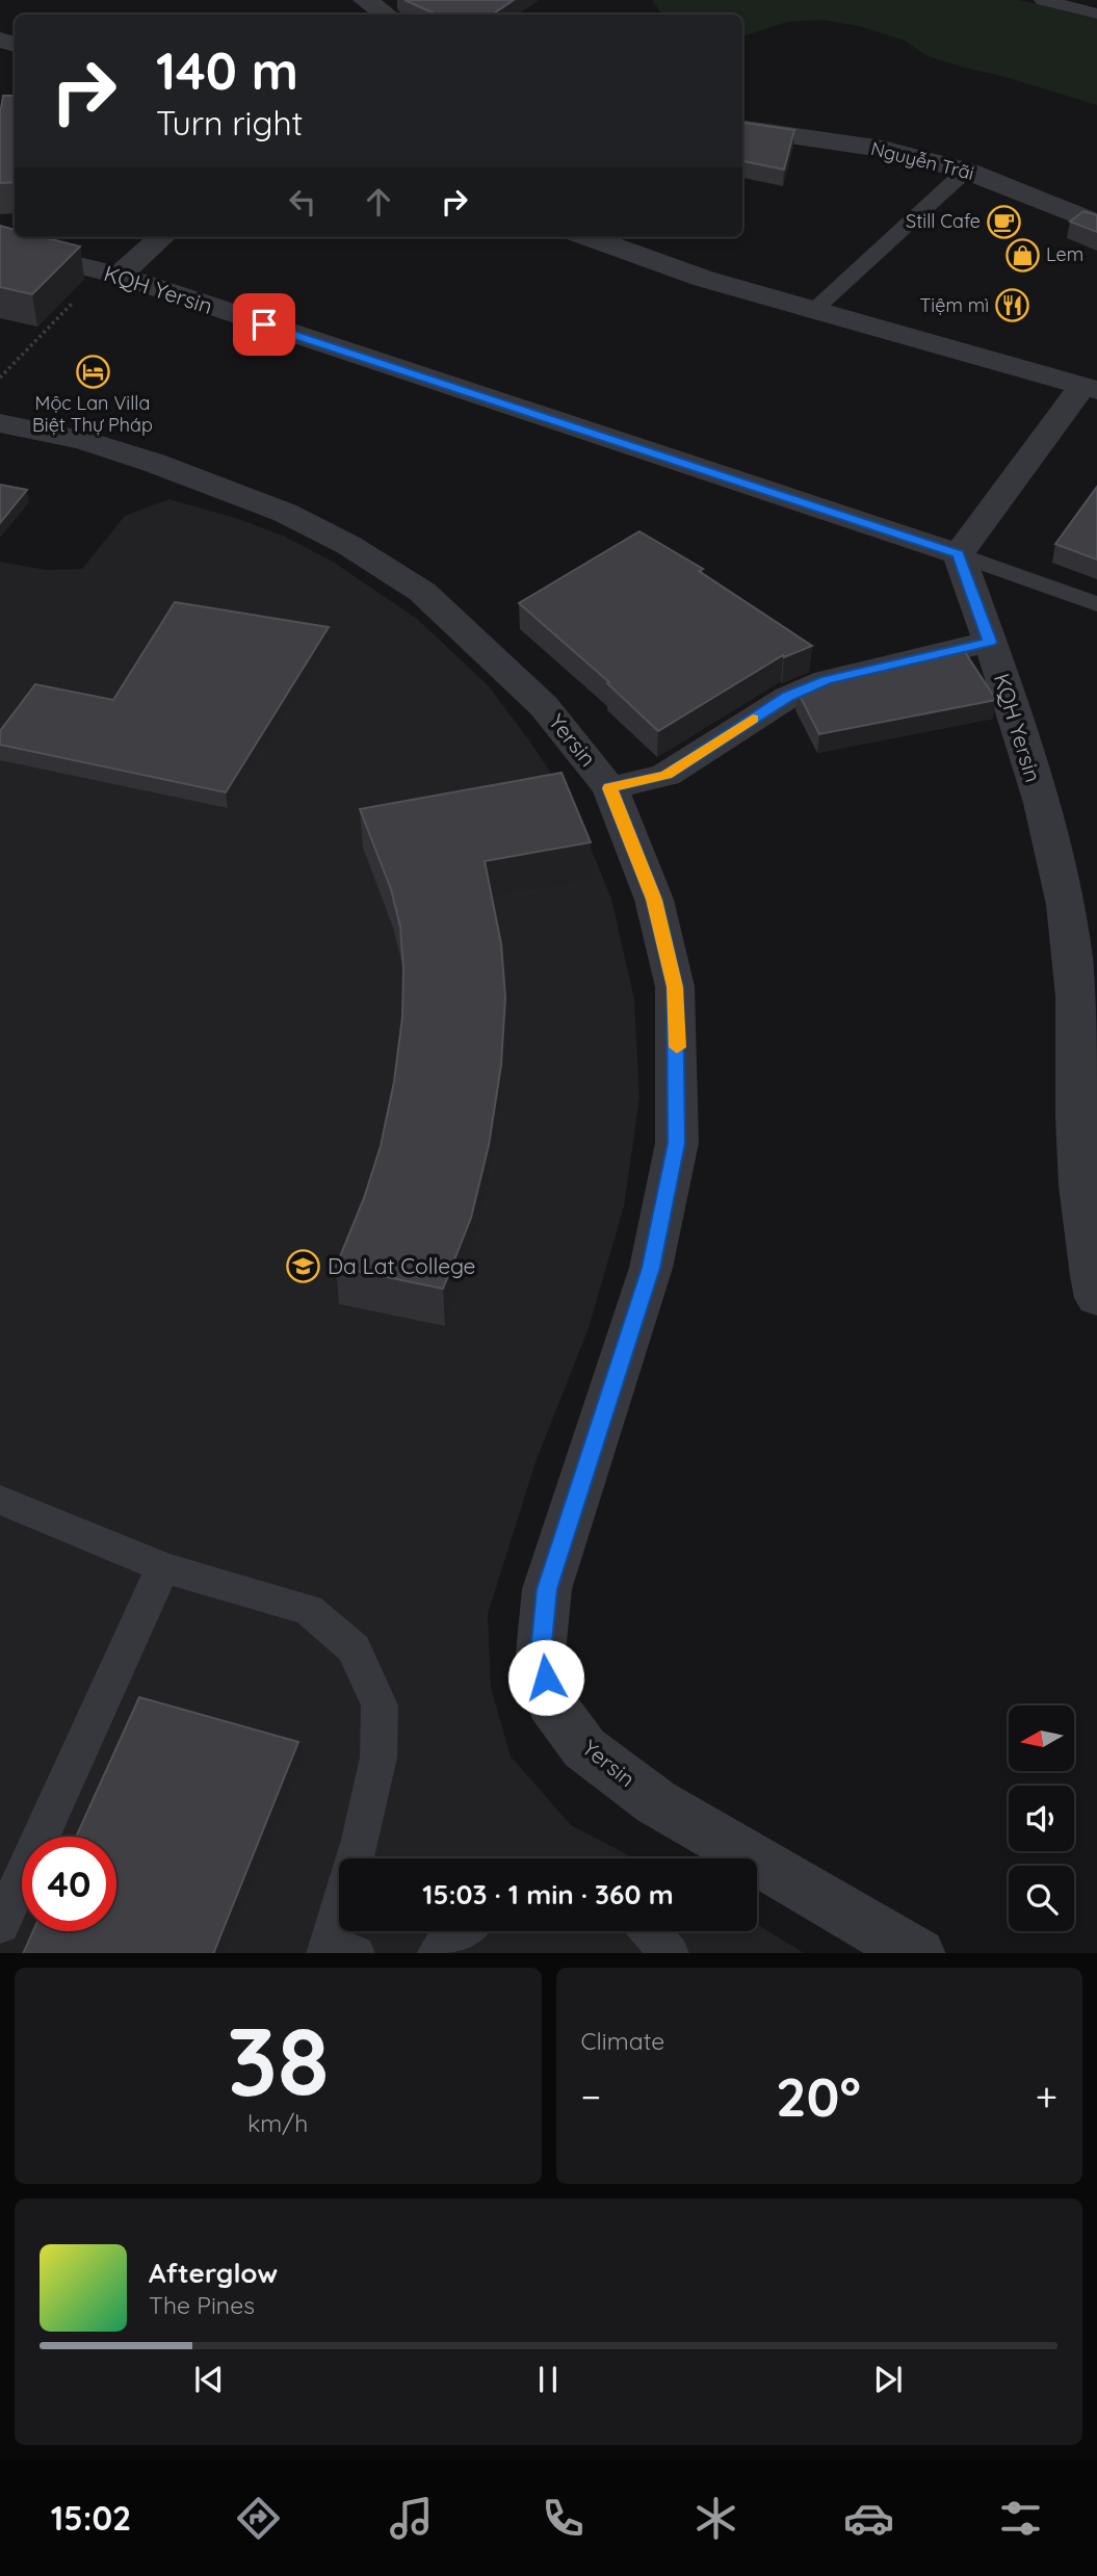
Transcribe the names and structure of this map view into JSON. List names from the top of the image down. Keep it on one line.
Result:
{"streets":{"street":["Nguyễn Trãi","KQH Yersin","Yersin"]},"places":{"cafe":["Still Cafe"],"shop":["Lem"],"restaurant":["Tiệm mì"],"hotel":["Mộc Lan Villa Biệt Thự Pháp"],"school or university":["Da Lat College"]},"north":"left","page":{"turn":["140 m","Turn right"],"limit":"40","trip":"15:03 · 1 min · 360 m","tile":[["38","km/h"],"Climate"],"heat":["−","20°","+"],"song":["Afterglow","The Pines"],"tabs":"15:02"}}
